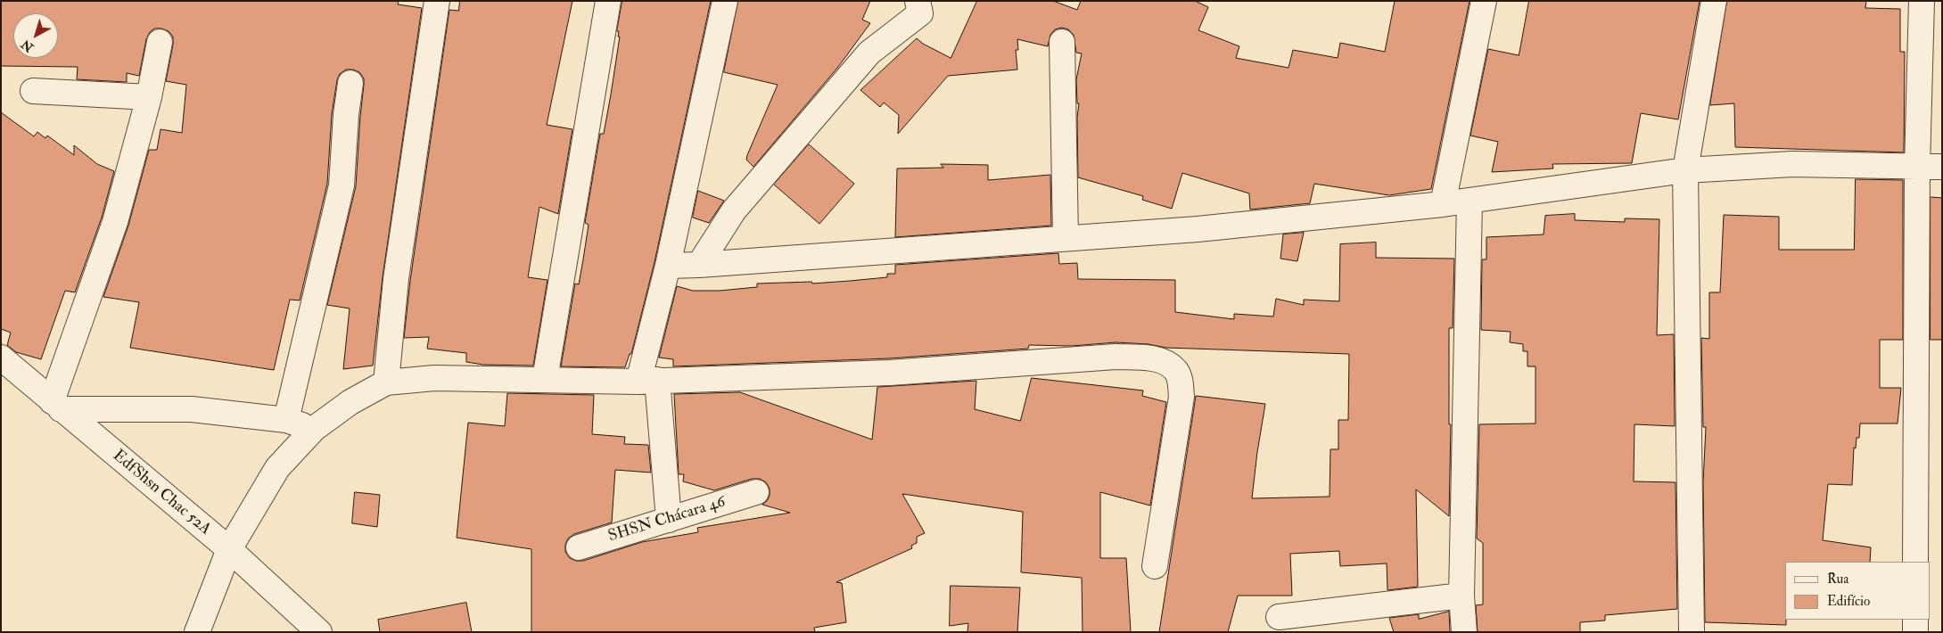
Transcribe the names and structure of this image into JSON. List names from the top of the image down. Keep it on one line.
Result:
{"streets":{"street":["EdfShsn Chac 52A","SHSN Chácara 46"]},"legend":["Rua","Edifício"],"north":"bottom left"}
